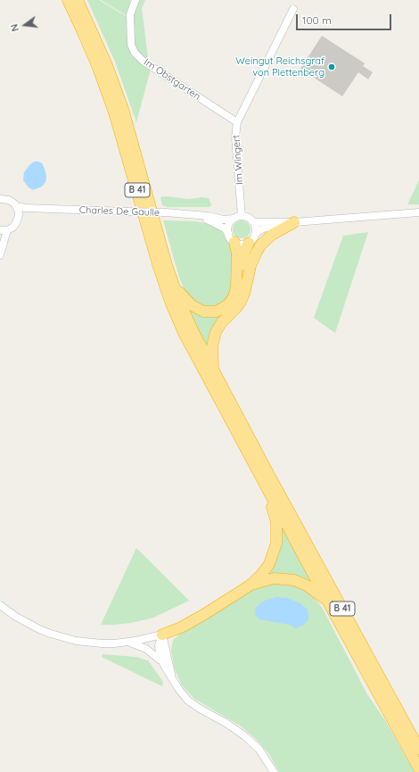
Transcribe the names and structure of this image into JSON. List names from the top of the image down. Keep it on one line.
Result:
{"streets":{"highway":["B 41"],"street":["Im Obstgarten","Im Wingert","Charles De Gaulle"]},"crossings":[["Im Obstgarten","Im Wingert"],["Im Wingert","B 41"],["Im Wingert","Charles De Gaulle"],["B 41","Charles De Gaulle"]],"places":["Weingut Reichsgraf von Plettenberg"],"scale_bar":"100 m","north":"left"}
